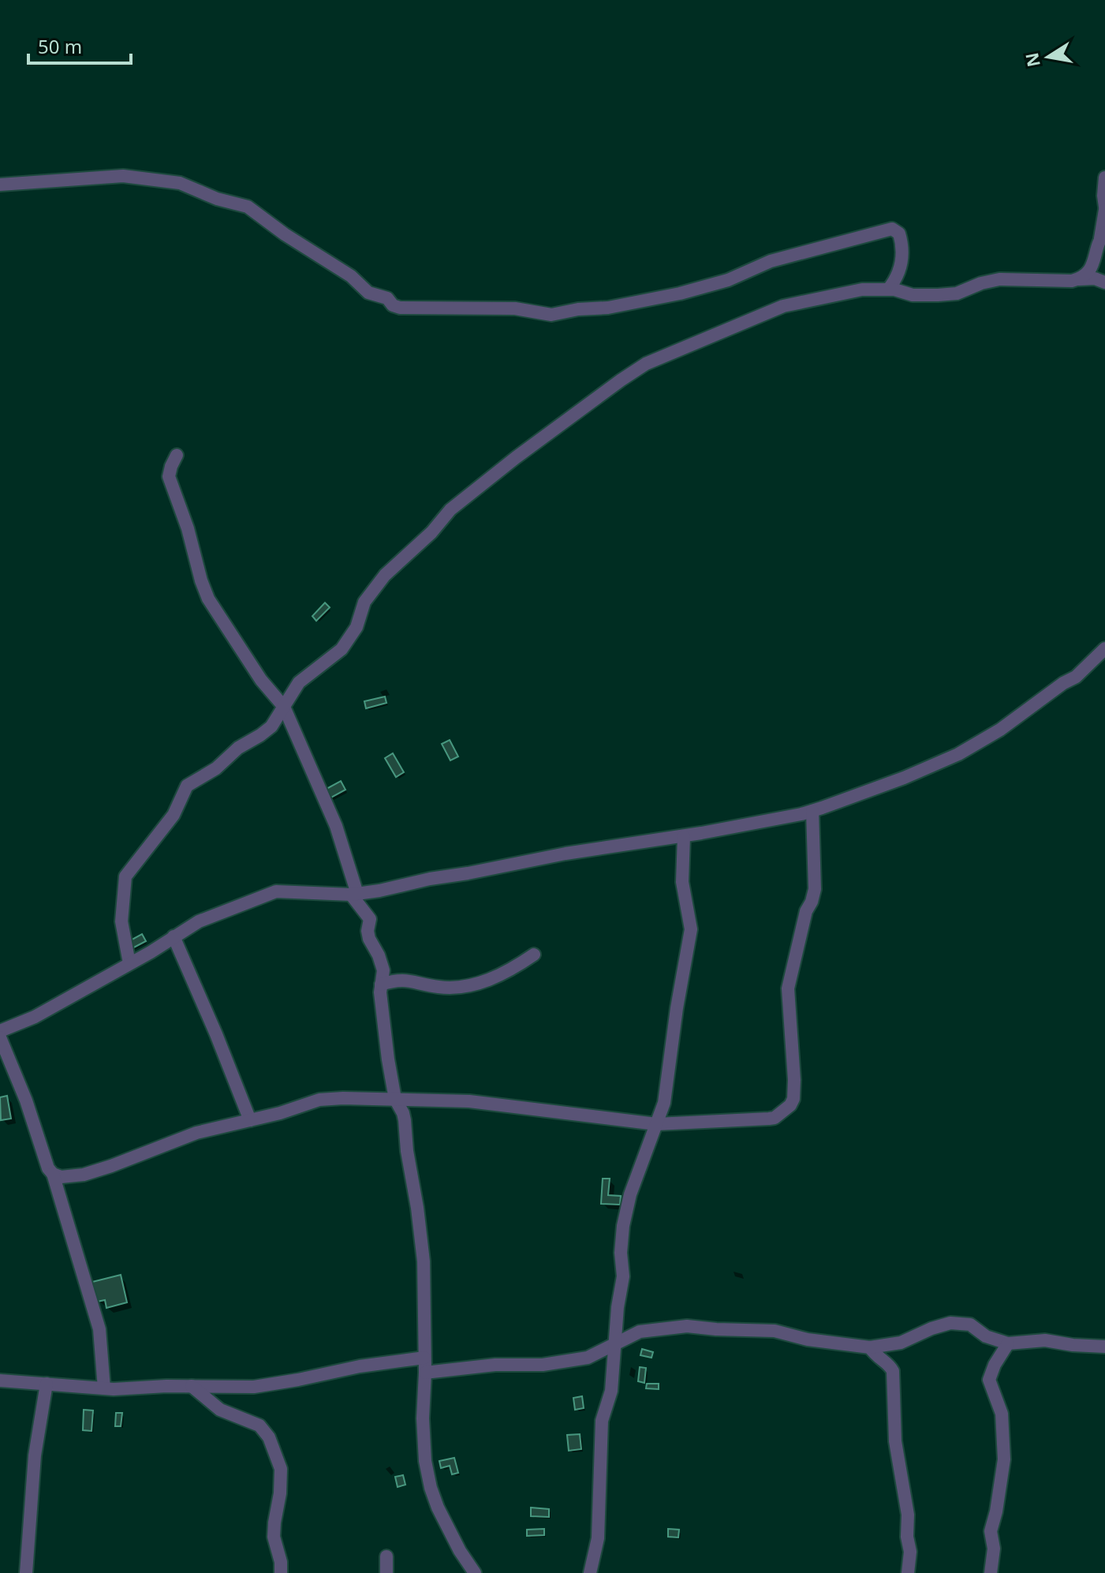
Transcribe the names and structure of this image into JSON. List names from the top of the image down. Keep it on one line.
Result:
{"scale_bar":"50 m","north":"left"}
